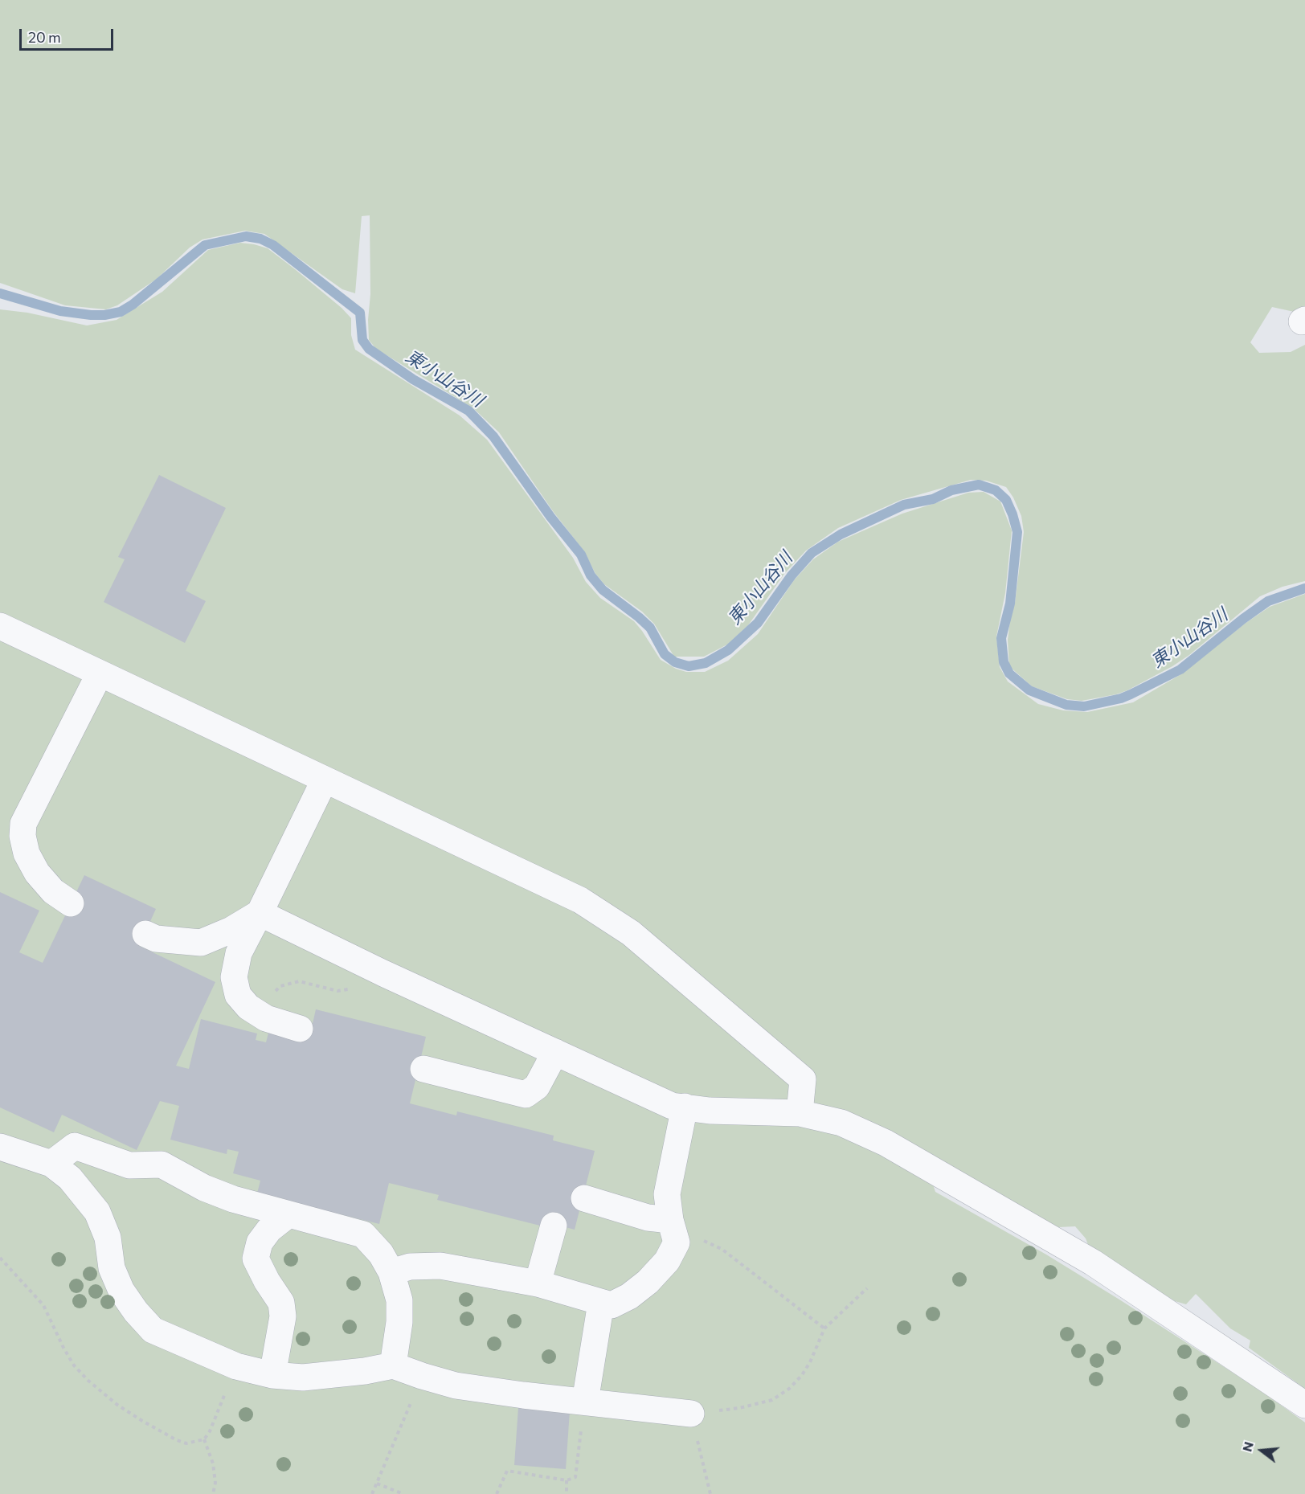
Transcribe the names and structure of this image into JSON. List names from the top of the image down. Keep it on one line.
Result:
{"water":["東小山谷川"],"scale_bar":"20 m","north":"left"}
